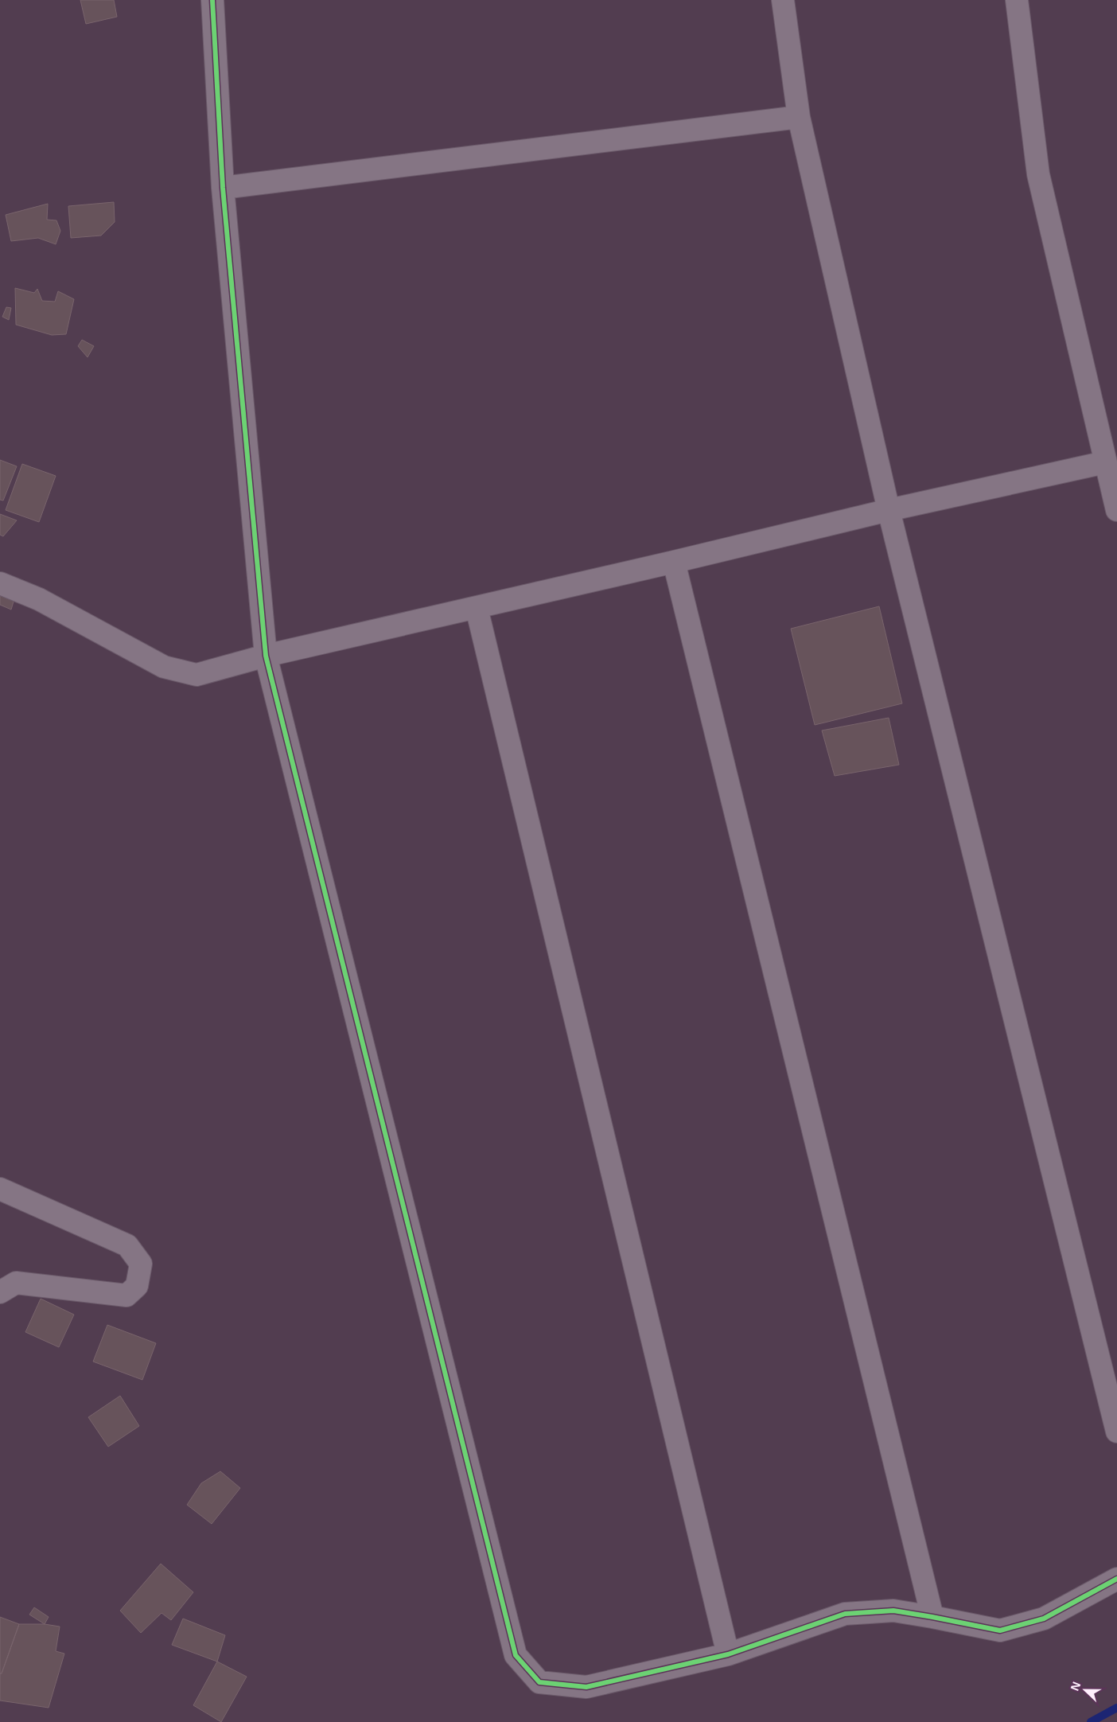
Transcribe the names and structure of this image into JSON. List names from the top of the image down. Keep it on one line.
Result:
{"north":"left"}
